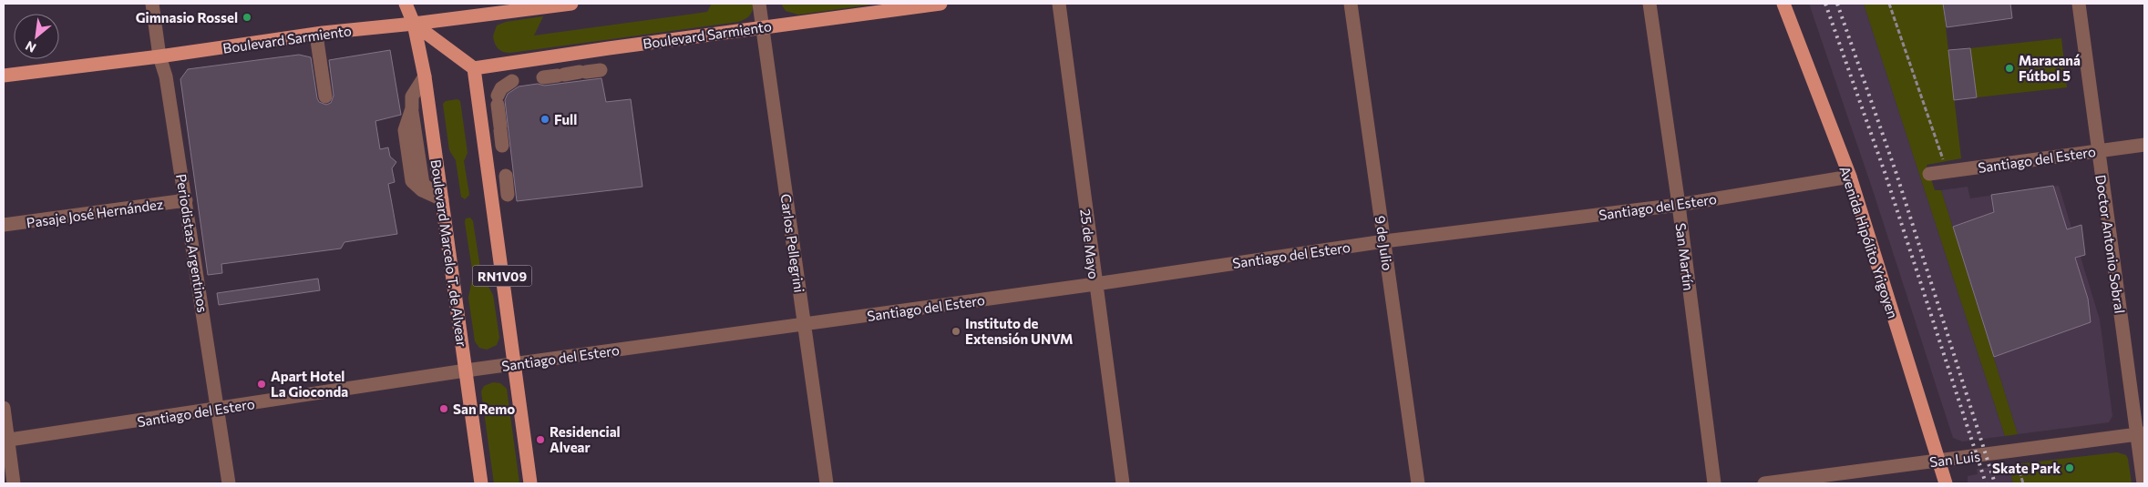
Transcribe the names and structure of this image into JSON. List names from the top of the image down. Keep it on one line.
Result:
{"streets":{"main road":["Boulevard Sarmiento","Avenida Hipólito Yrigoyen","Boulevard Marcelo T. de Alvear","RN1V09"],"street":["Santiago del Estero","Pasaje José Hernández","Periodistas Argentinos","Carlos Pellegrini","9 de Julio","25 de Mayo","Doctor Antonio Sobral","San Martín","San Luis"]},"crossings":[["Boulevard Sarmiento","Periodistas Argentinos"],["Boulevard Sarmiento","Carlos Pellegrini"],["Boulevard Sarmiento","Boulevard Marcelo T. de Alvear"],["Boulevard Sarmiento","RN1V09"],["Santiago del Estero","Avenida Hipólito Yrigoyen"],["Santiago del Estero","Periodistas Argentinos"],["Santiago del Estero","Carlos Pellegrini"],["Santiago del Estero","9 de Julio"],["Santiago del Estero","25 de Mayo"],["Santiago del Estero","Doctor Antonio Sobral"],["Santiago del Estero","Boulevard Marcelo T. de Alvear"],["Santiago del Estero","San Martín"],["Santiago del Estero","RN1V09"],["Pasaje José Hernández","Periodistas Argentinos"],["Avenida Hipólito Yrigoyen","San Luis"],["Doctor Antonio Sobral","San Luis"],["Boulevard Marcelo T. de Alvear","RN1V09"]],"places":["Gimnasio Rossel","Maracaná Fútbol 5","Full","Instituto de Extensión UNVM","Apart Hotel La Gioconda","San Remo","Residencial Alvear","Skate Park"],"north":"bottom left"}
